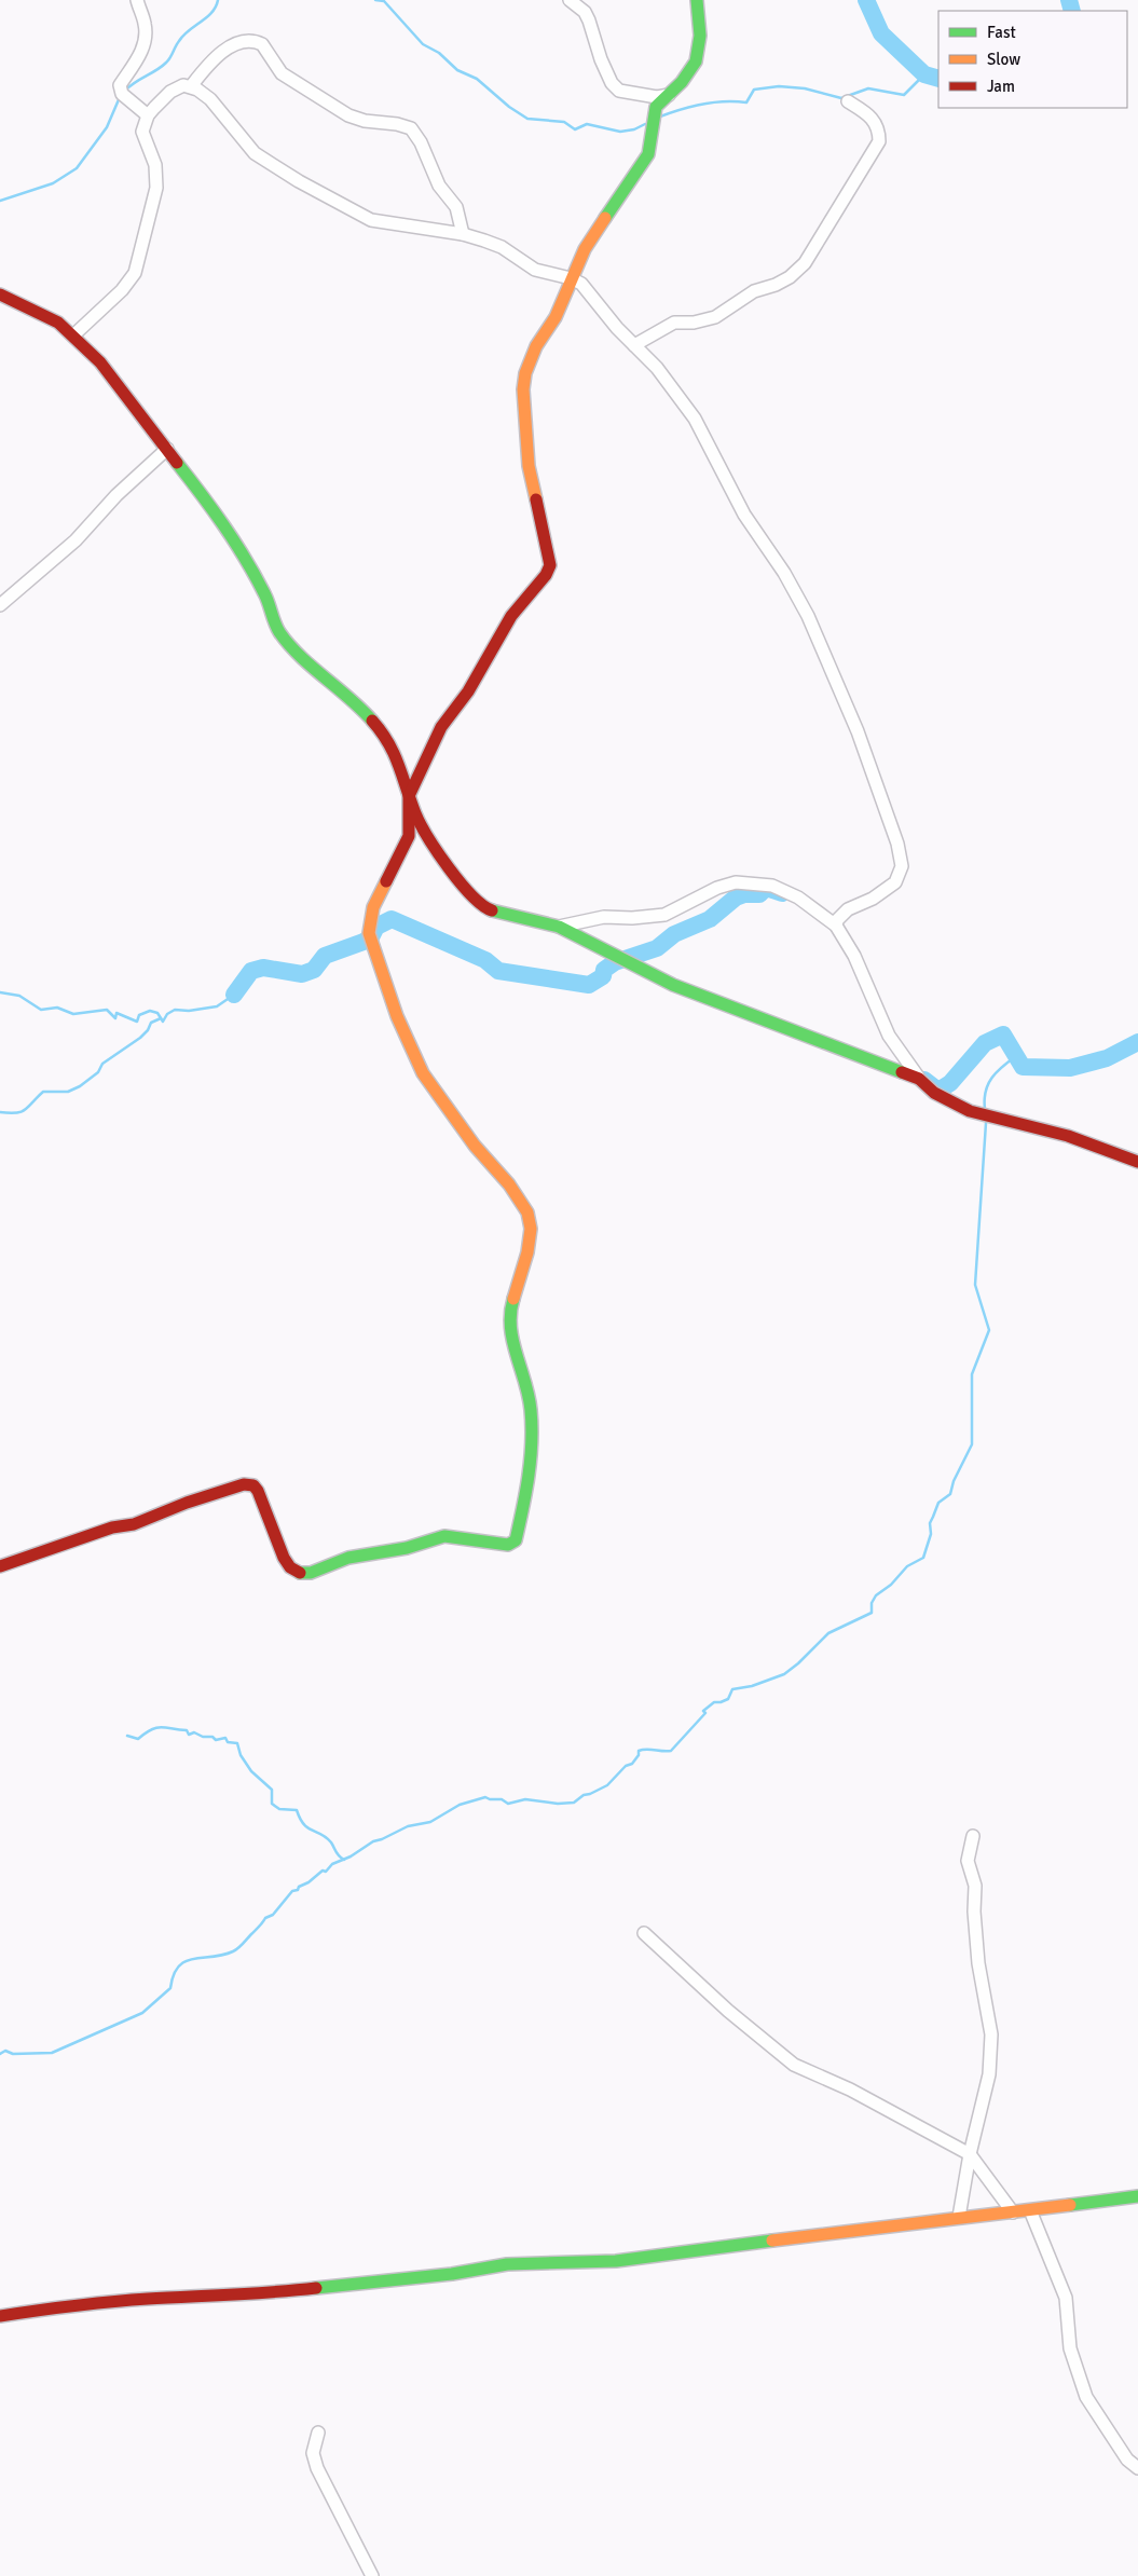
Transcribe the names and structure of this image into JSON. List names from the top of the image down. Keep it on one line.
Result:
{"legend":["Fast","Slow","Jam"]}
